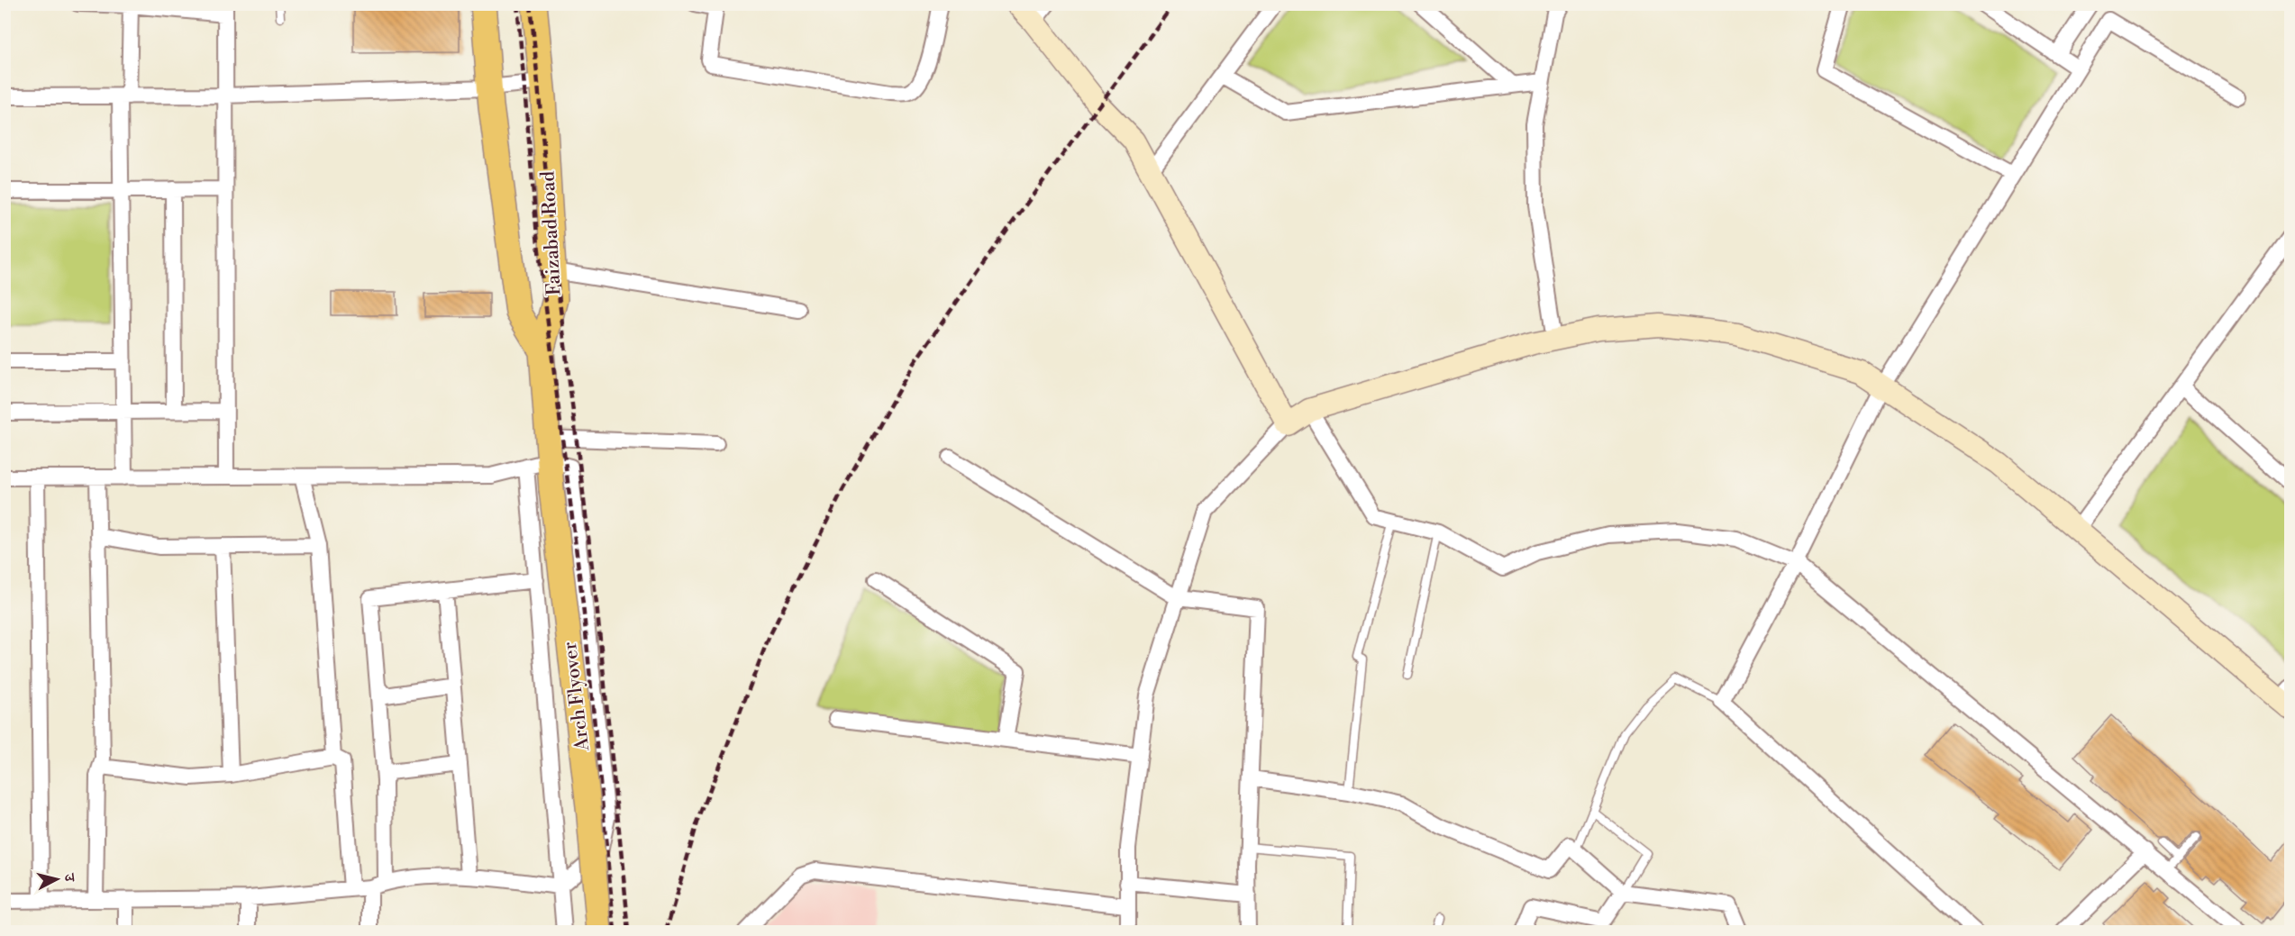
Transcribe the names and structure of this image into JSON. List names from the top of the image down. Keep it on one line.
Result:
{"streets":{"main road":["Faizabad Road","Arch Flyover"]},"crossings":[["Faizabad Road","Arch Flyover"]],"north":"right"}
